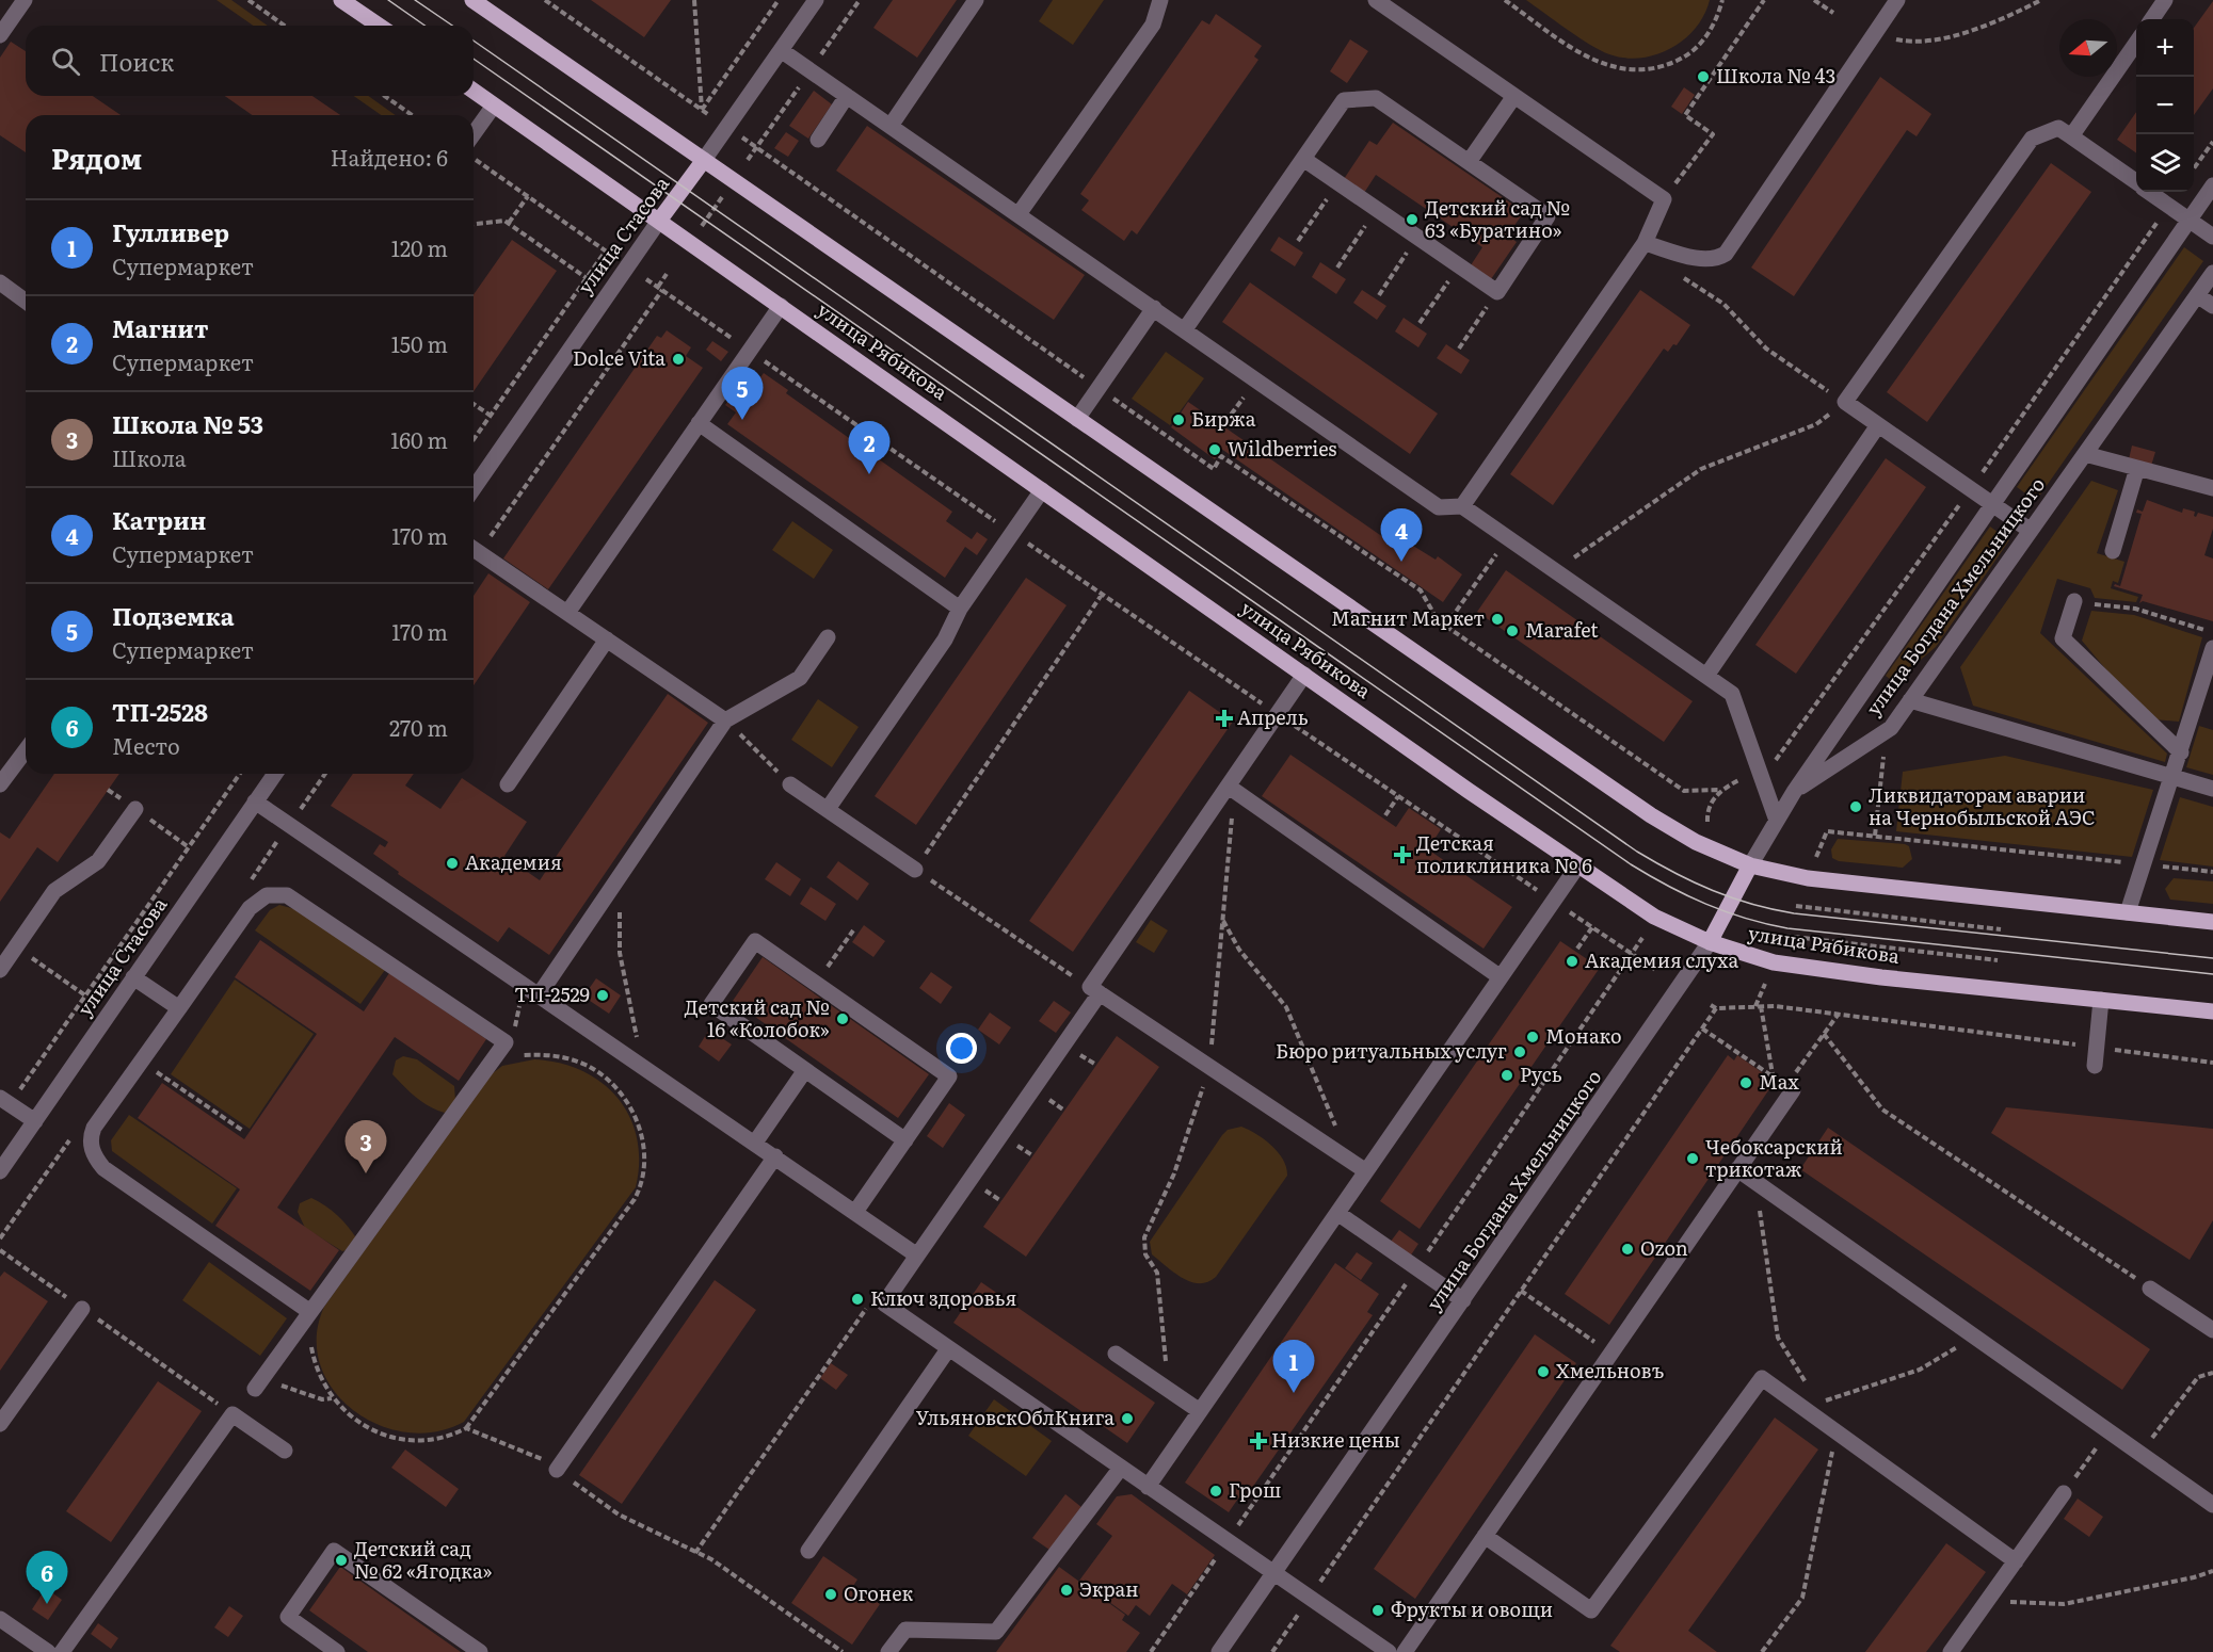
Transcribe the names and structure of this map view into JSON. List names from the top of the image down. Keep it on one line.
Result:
{"streets":{"main road":["улица Стасова","улица Рябикова","улица Богдана Хмельницкого"]},"crossings":[["улица Стасова","улица Рябикова"],["улица Рябикова","улица Богдана Хмельницкого"]],"places":{"other":["Школа № 43","Детский сад № 63 «Буратино»","Dolce Vita","Биржа","Wildberries","Магнит Маркет","Marafet","Ликвидаторам аварии на Чернобыльской АЭС","Академия","Академия слуха","ТП-2529","Детский сад № 16 «Колобок»","Монако","Бюро ритуальных услуг","Русь","Max","Чебоксарский трикотаж","Ozon","Ключ здоровья","Хмельновъ","УльяновскОблКнига","Грош","Детский сад № 62 «Ягодка»","Экран","Огонек","Фрукты и овощи"],"health":["Апрель","Детская поликлиника № 6","Низкие цены"]},"north":"left","page":{"map_buttons":["+","−"],"search":"Поиск","heading":["Рядом","Найдено: 6"],"list":[{"mark":"1","name":"Гулливер","note":"Супермаркет","value":"120 m"},{"mark":"2","name":"Магнит","note":"Супермаркет","value":"150 m"},{"mark":"3","name":"Школа № 53","note":"Школа","value":"160 m"},{"mark":"4","name":"Катрин","note":"Супермаркет","value":"170 m"},{"mark":"5","name":"Подземка","note":"Супермаркет","value":"170 m"},{"mark":"6","name":"ТП-2528","note":"Место","value":"270 m"}],"pins":["5","2","4","3","1","6"]}}
